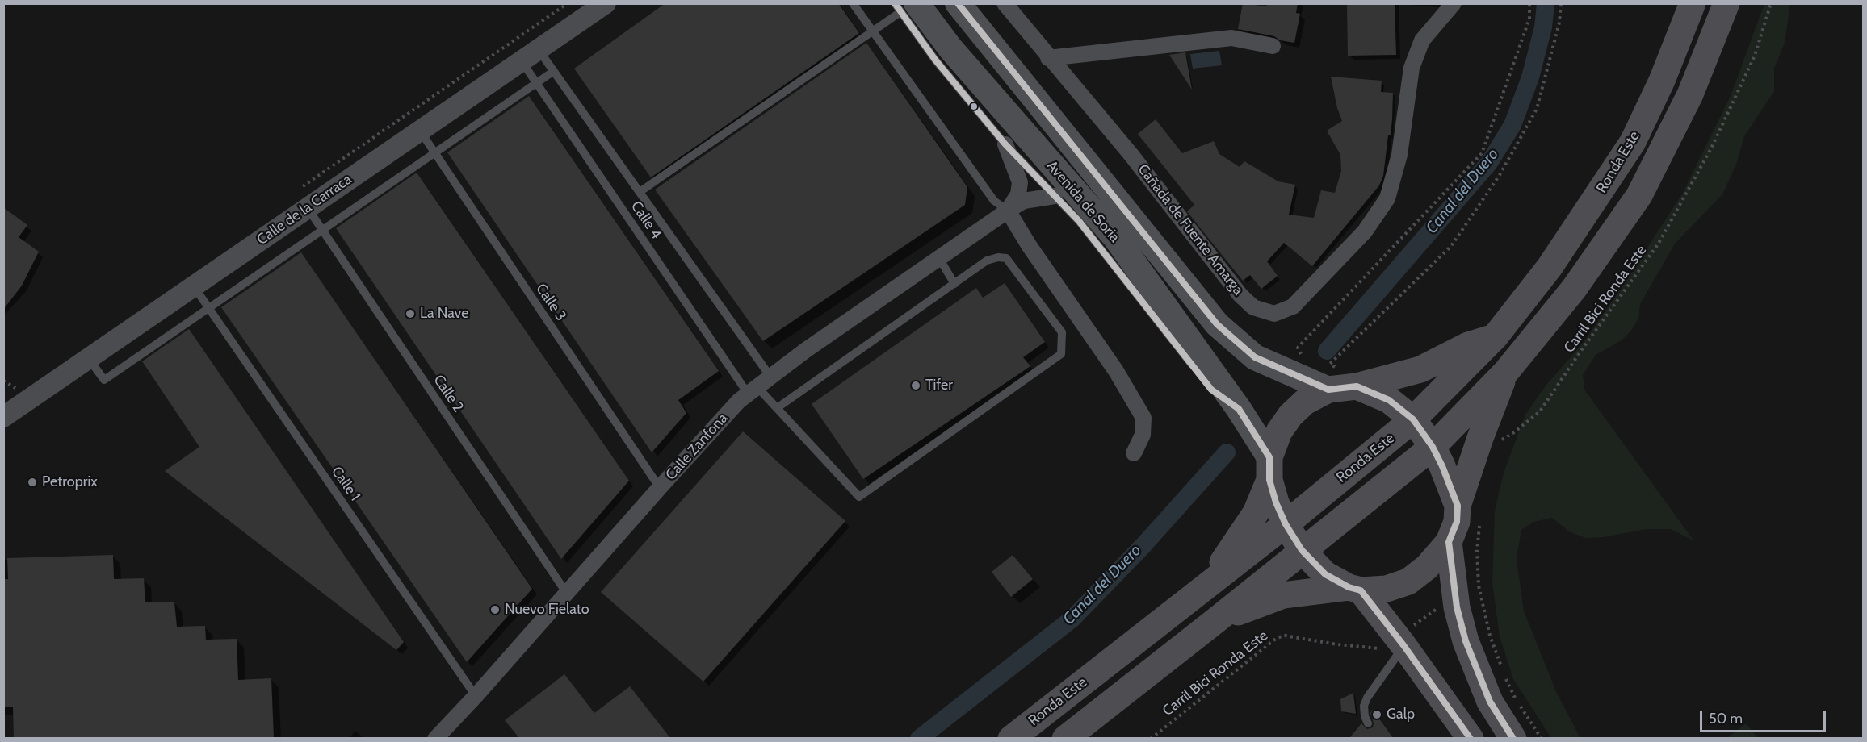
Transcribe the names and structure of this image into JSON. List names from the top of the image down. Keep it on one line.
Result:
{"streets":{"highway":["Ronda Este"],"main road":["Avenida de Soria"],"street":["Calle de la Carraca","Cañada de Fuente Amarga","Calle Zanfona"],"lane":["Calle 4","Calle 3","Calle 2","Calle 1"],"path":["Carril Bici Ronda Este"]},"crossings":[["Avenida de Soria","Calle Zanfona"],["Calle de la Carraca","Calle 4"],["Calle de la Carraca","Calle 3"],["Calle de la Carraca","Calle 2"],["Calle de la Carraca","Calle 1"],["Calle 4","Calle Zanfona"],["Calle 3","Calle Zanfona"],["Calle 2","Calle Zanfona"],["Calle Zanfona","Calle 1"]],"water":["Canal del Duero"],"places":["La Nave","Tifer","Petroprix","Nuevo Fielato","Galp"],"scale_bar":"50 m"}
